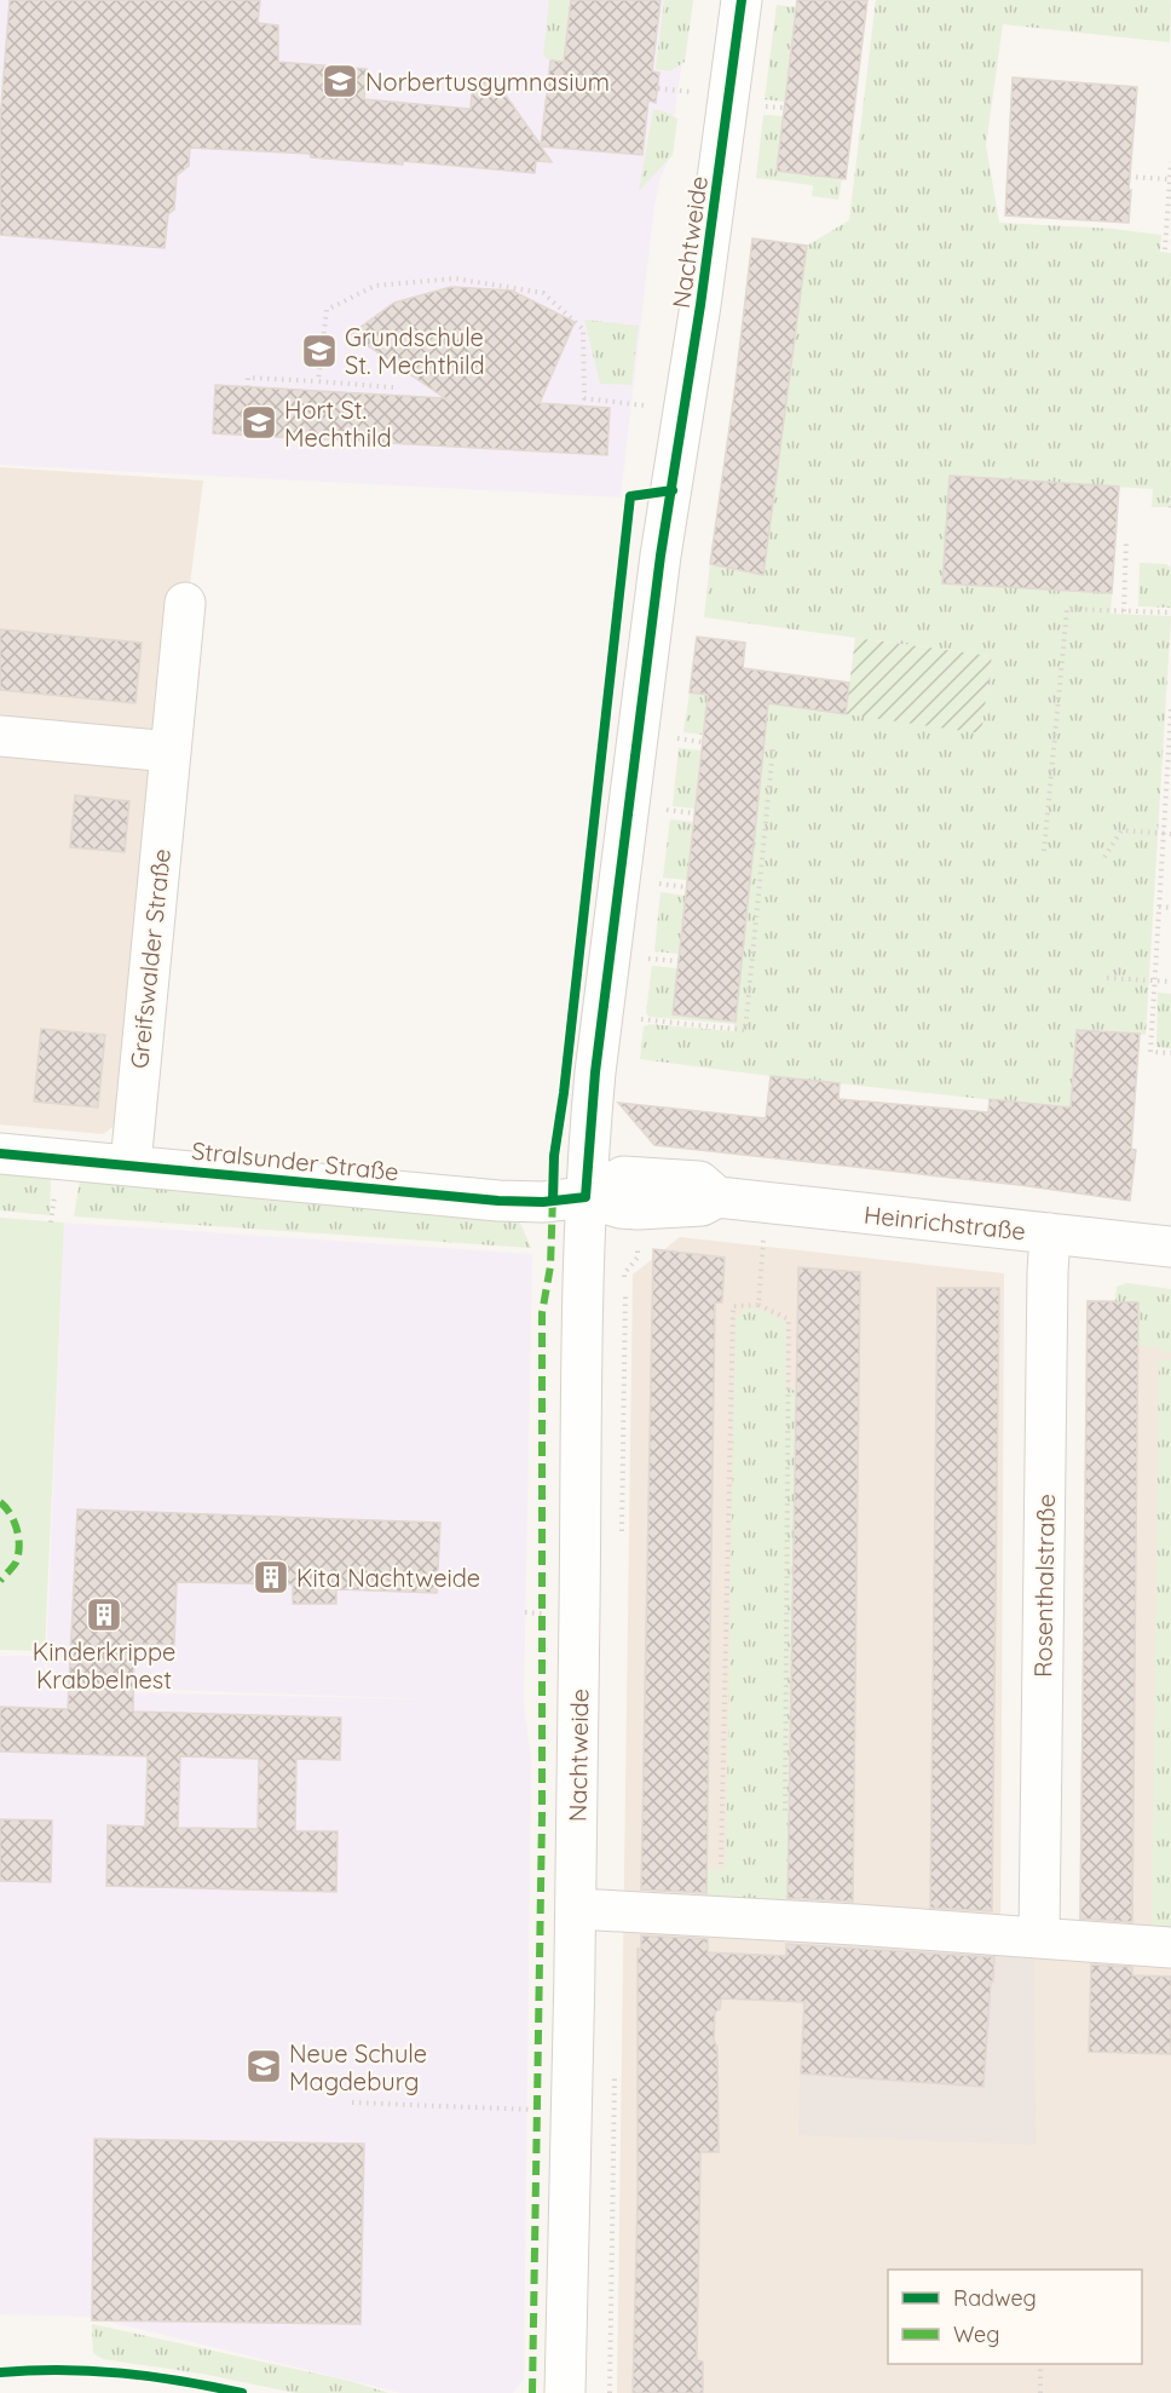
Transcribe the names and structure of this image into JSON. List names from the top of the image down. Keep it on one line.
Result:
{"streets":{"street":["Nachtweide","Greifswalder Straße","Stralsunder Straße","Heinrichstraße","Rosenthalstraße"]},"crossings":[["Nachtweide","Stralsunder Straße"],["Nachtweide","Heinrichstraße"],["Greifswalder Straße","Stralsunder Straße"],["Stralsunder Straße","Heinrichstraße"],["Heinrichstraße","Rosenthalstraße"]],"places":{"school or university":["Norbertusgymnasium","Grundschule St. Mechthild","Hort St. Mechthild","Neue Schule Magdeburg"],"building":["Kita Nachtweide","Kinderkrippe Krabbelnest"]},"legend":["Radweg","Weg"]}
